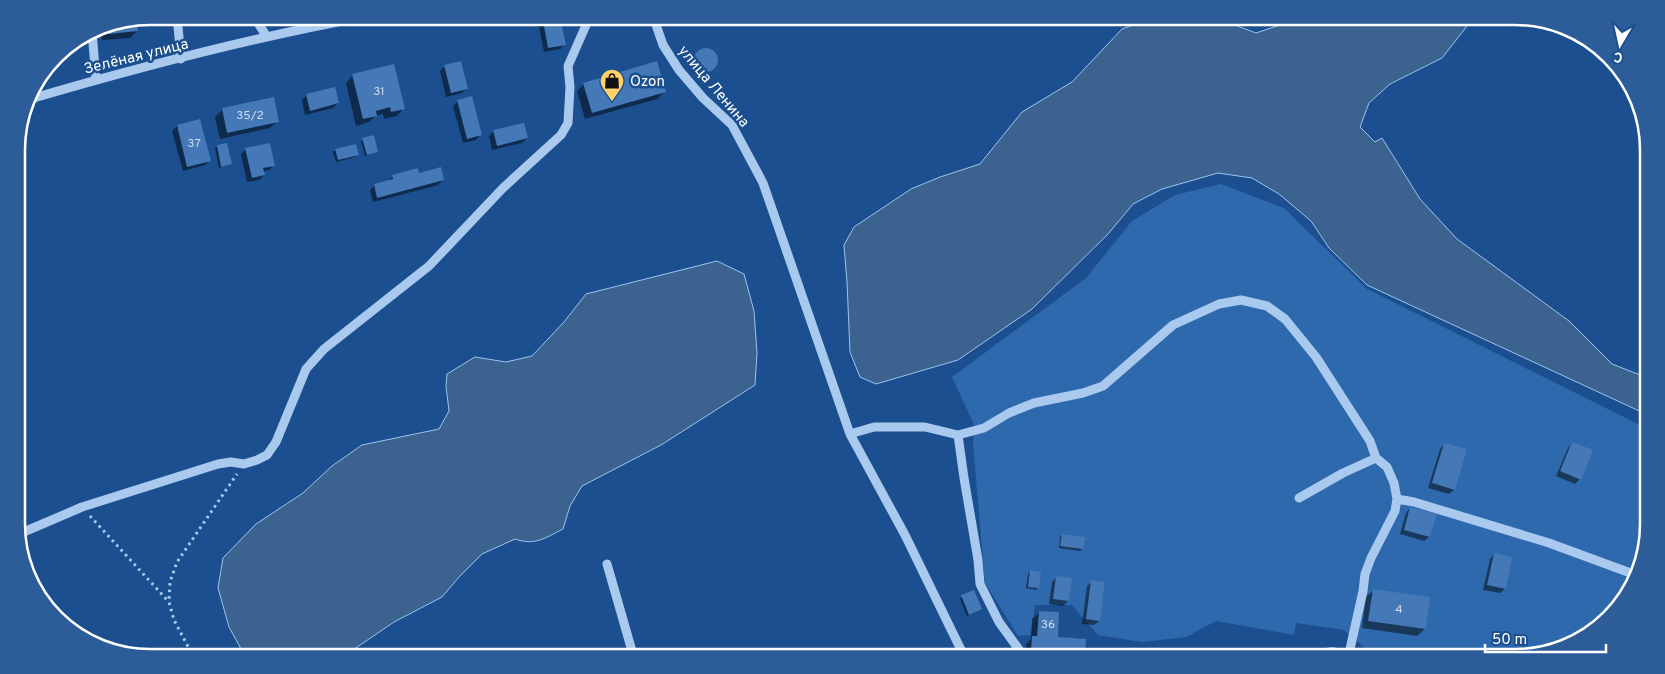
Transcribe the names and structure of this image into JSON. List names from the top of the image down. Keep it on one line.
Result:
{"streets":{"street":["Зелёная улица","улица Ленина"]},"places":{"shop":["Ozon"]},"house_numbers":["31","35/2","37","4","36"],"scale_bar":"50 m","north":"bottom"}
